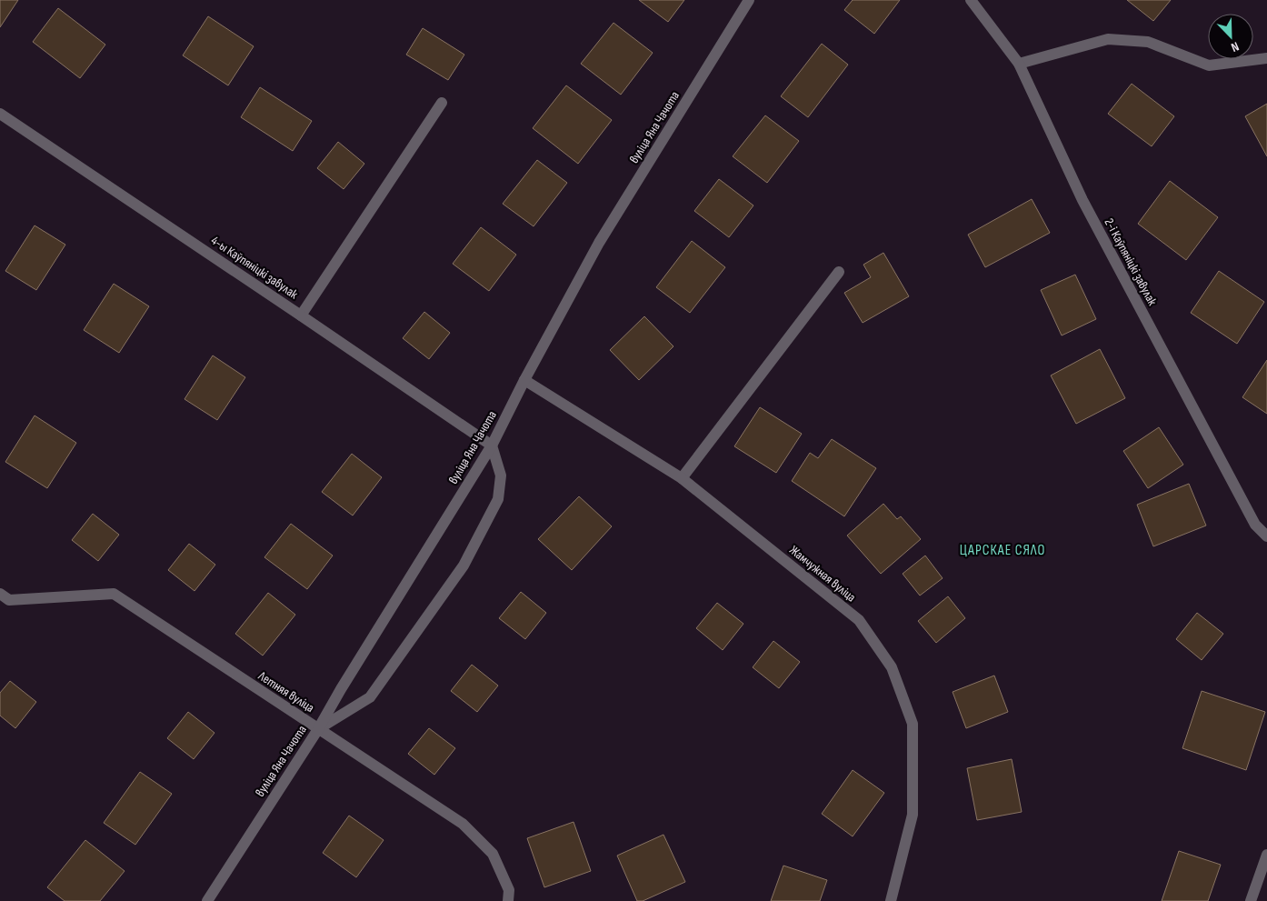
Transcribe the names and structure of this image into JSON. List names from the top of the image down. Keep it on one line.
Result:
{"streets":{"street":["вуліца Яна Чачота","2-і Каўпяніцкі завулак","4-ы Каўпяніцкі завулак","Жамчужная вуліца","Летняя вуліца"]},"crossings":[["вуліца Яна Чачота","4-ы Каўпяніцкі завулак"],["вуліца Яна Чачота","Жамчужная вуліца"],["вуліца Яна Чачота","Летняя вуліца"]],"districts":["ЦАРСКАЕ СЯЛО"],"north":"bottom right"}
